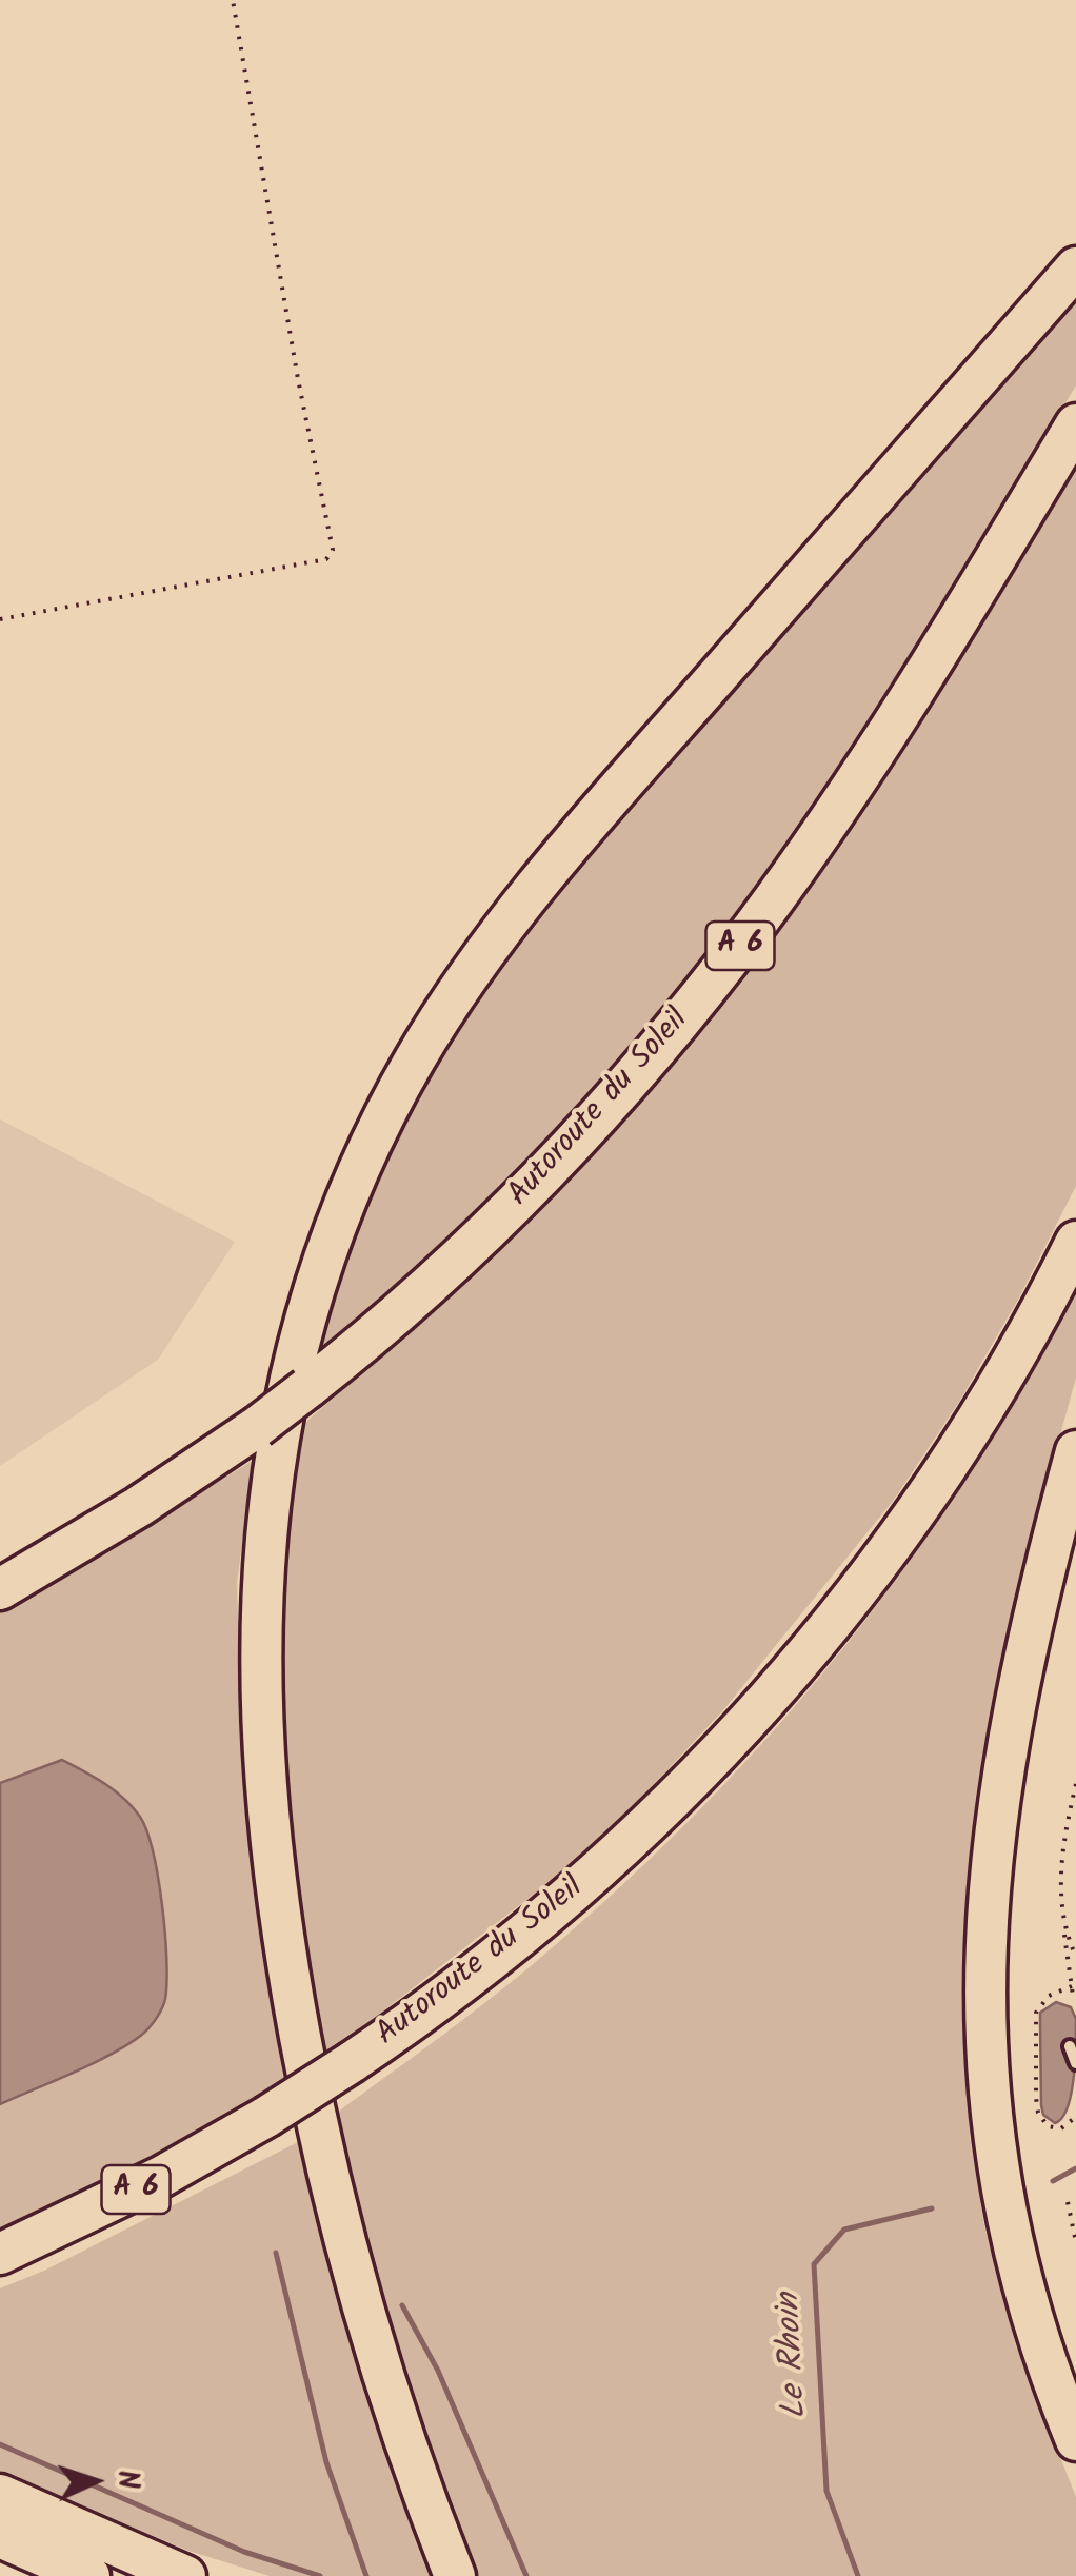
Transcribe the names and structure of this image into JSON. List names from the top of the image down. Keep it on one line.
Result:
{"streets":{"highway":["A 6","Autoroute du Soleil"]},"water":["Le Rhoin"],"north":"right"}
